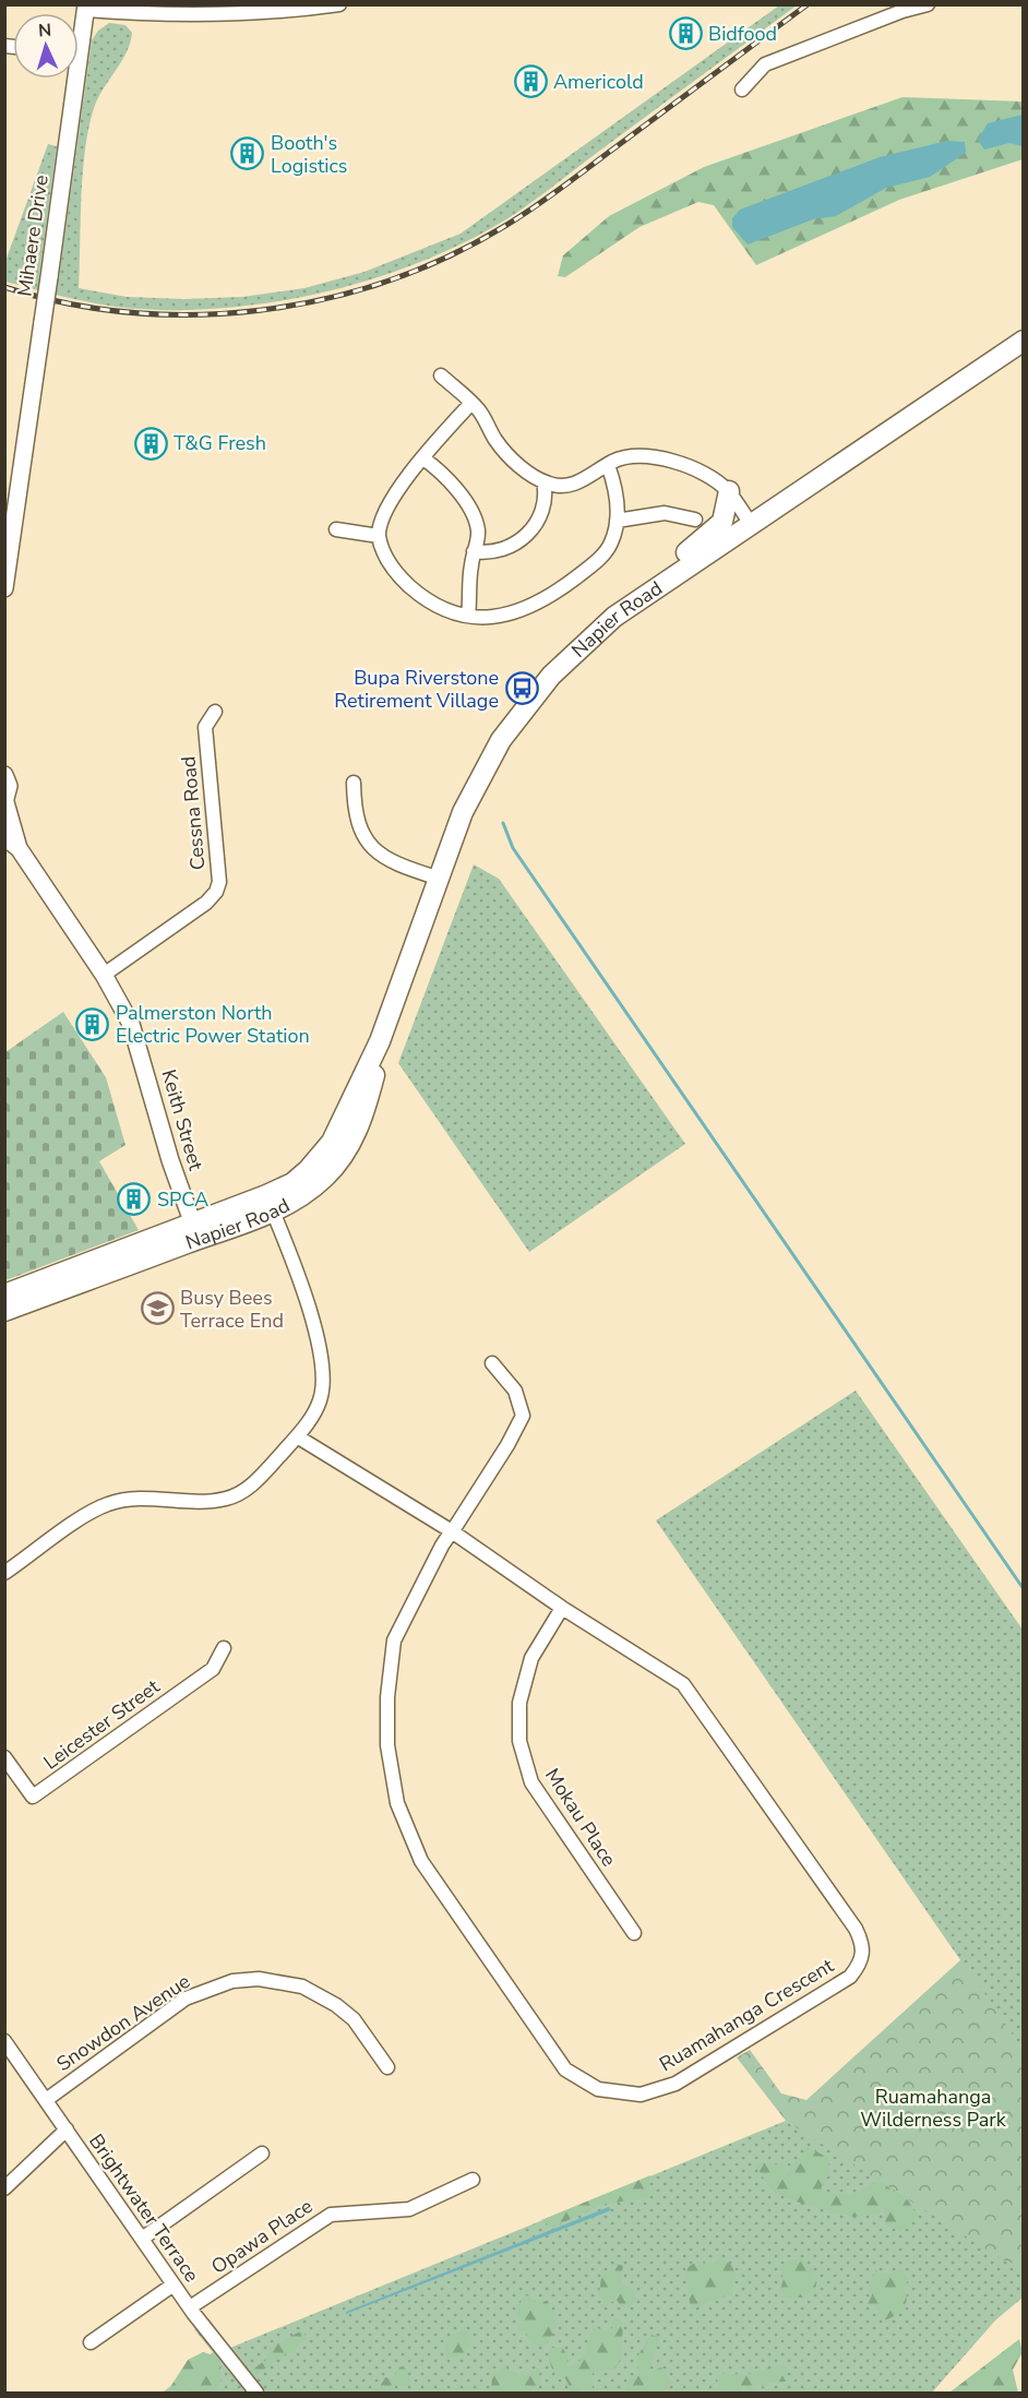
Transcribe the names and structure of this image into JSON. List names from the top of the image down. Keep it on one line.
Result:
{"streets":{"highway":["Napier Road"],"main road":["Mihaere Drive","Keith Street"],"street":["Cessna Road","Leicester Street","Mokau Place","Ruamahanga Crescent","Snowdon Avenue","Brightwater Terrace","Opawa Place"]},"crossings":[["Napier Road","Keith Street"],["Cessna Road","Keith Street"],["Mokau Place","Ruamahanga Crescent"],["Snowdon Avenue","Brightwater Terrace"],["Brightwater Terrace","Opawa Place"]],"parks":["Ruamahanga Wilderness Park"],"places":{"building":["Bidfood","Americold","Booth's Logistics","T&G Fresh","Palmerston North Electric Power Station","SPCA"],"bus stop":["Bupa Riverstone Retirement Village"],"school or university":["Busy Bees Terrace End"]},"north":"top"}
